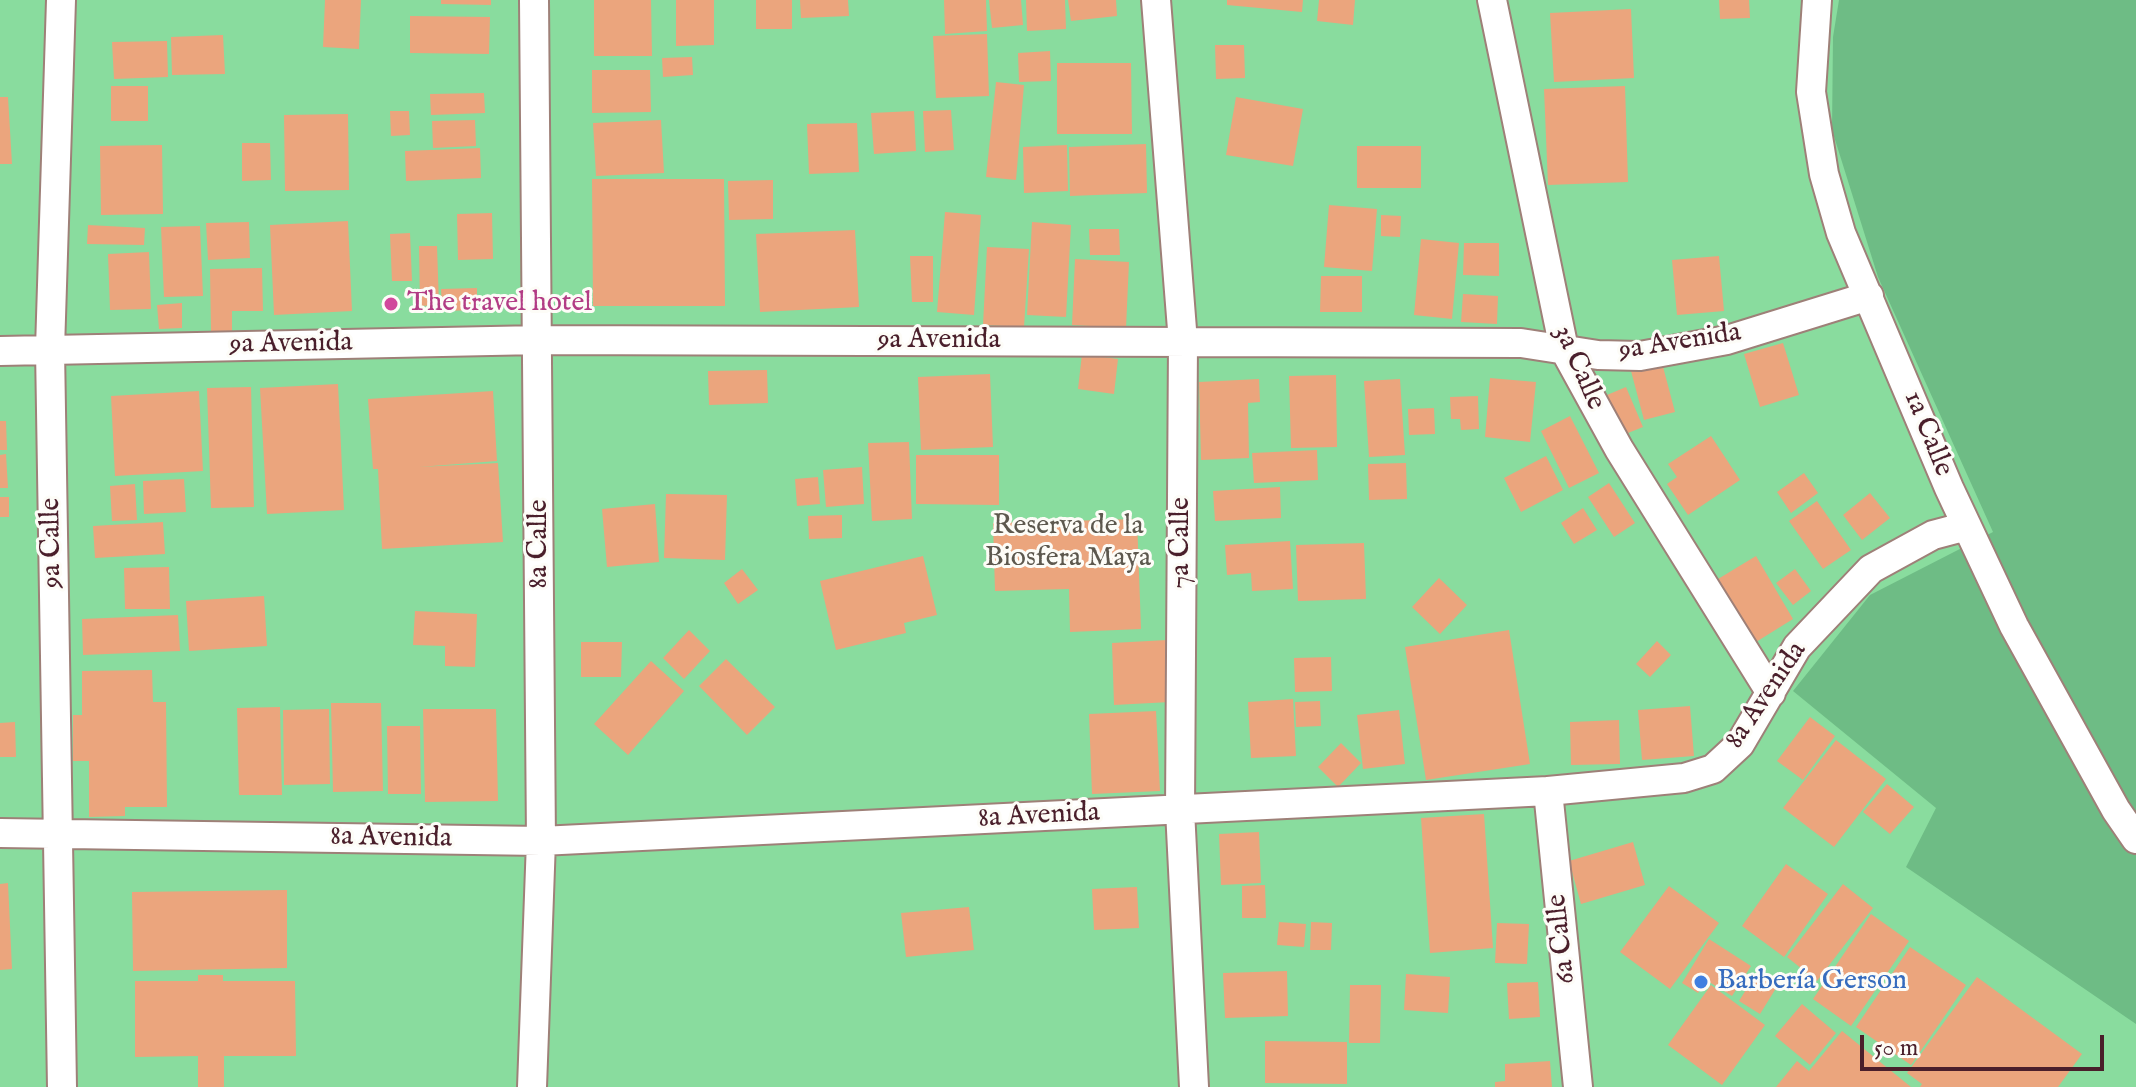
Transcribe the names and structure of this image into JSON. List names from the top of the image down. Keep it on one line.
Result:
{"streets":{"street":["9a Avenida","3a Calle","1a Calle","9a Calle","7a Calle","8a Calle","8a Avenida","6a Calle"]},"crossings":[["9a Avenida","3a Calle"],["9a Avenida","1a Calle"],["9a Avenida","9a Calle"],["9a Avenida","7a Calle"],["9a Avenida","8a Calle"],["3a Calle","8a Avenida"],["1a Calle","8a Avenida"],["9a Calle","8a Avenida"],["7a Calle","8a Avenida"],["8a Calle","8a Avenida"],["8a Avenida","6a Calle"]],"parks":["Reserva de la Biosfera Maya"],"places":["The travel hotel","Barbería Gerson"],"scale_bar":"50 m"}
